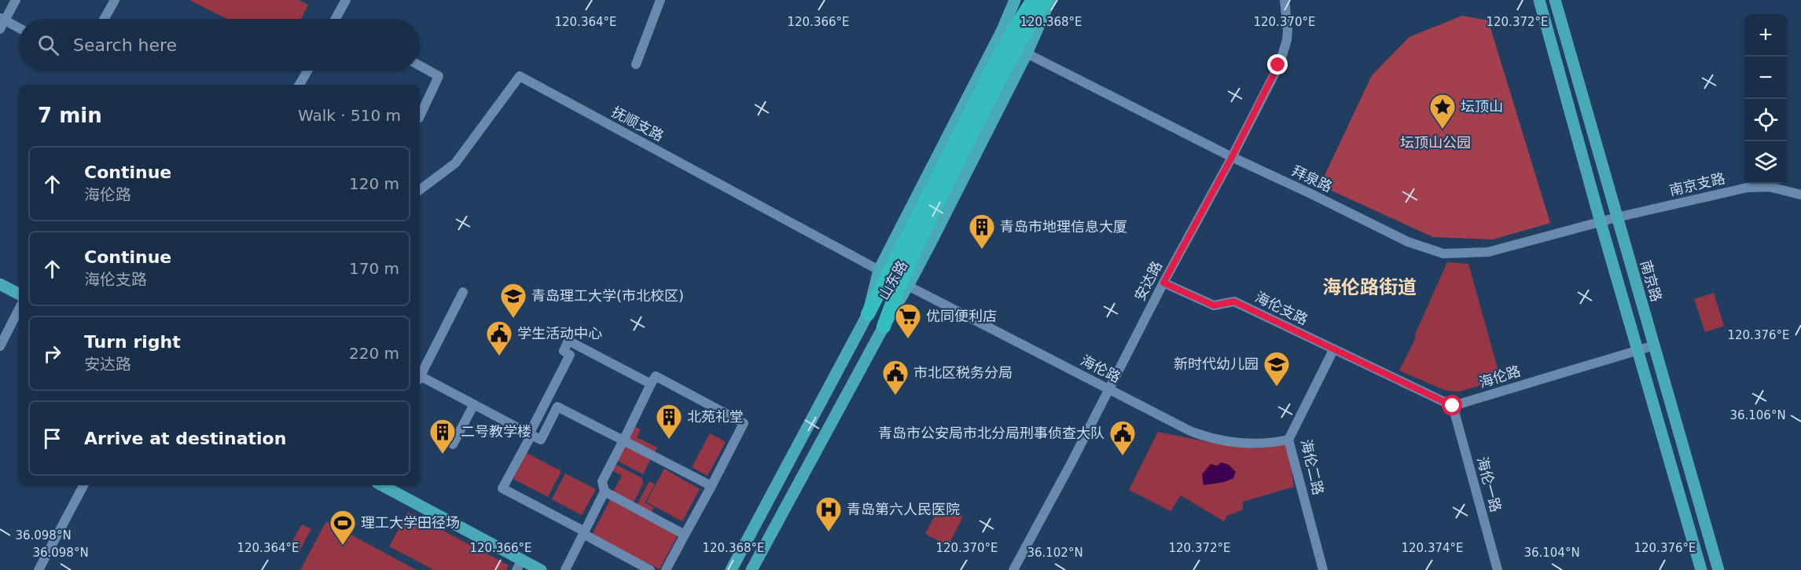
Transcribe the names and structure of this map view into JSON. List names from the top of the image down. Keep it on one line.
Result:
{"streets":{"main road":["山东路","南京路"],"street":["抚顺支路","拜泉路","南京支路","安达路","海伦支路","海伦路","海伦二路","海伦一路"]},"crossings":[["抚顺支路","山东路"],["拜泉路","南京支路"],["拜泉路","山东路"],["拜泉路","安达路"],["南京支路","南京路"],["山东路","海伦路"],["安达路","海伦支路"],["安达路","海伦路"],["南京路","海伦路"],["海伦支路","海伦二路"],["海伦路","海伦二路"],["海伦路","海伦一路"]],"districts":["海伦路街道"],"parks":["坛顶山公园"],"places":{"place":["坛顶山"],"building":["青岛市地理信息大厦","北苑礼堂","二号教学楼"],"school or university":["青岛理工大学(市北校区)","新时代幼儿园"],"supermarket":["优同便利店"],"public building":["学生活动中心","市北区税务分局","青岛市公安局市北分局刑事侦查大队"],"hospital":["青岛第六人民医院"],"sports":["理工大学田径场"]},"page":{"map_buttons":["+","−"],"search":"Search here","heading":["7 min","Walk · 510 m"],"list":[["Continue","海伦路","120 m"],["Continue","海伦支路","170 m"],["Turn right","安达路","220 m"],"Arrive at destination"]},"coordinates":["120.364°E","120.366°E","120.368°E","120.370°E","120.372°E","120.376°E","36.106°N","36.098°N","120.374°E","36.102°N","36.104°N"]}
